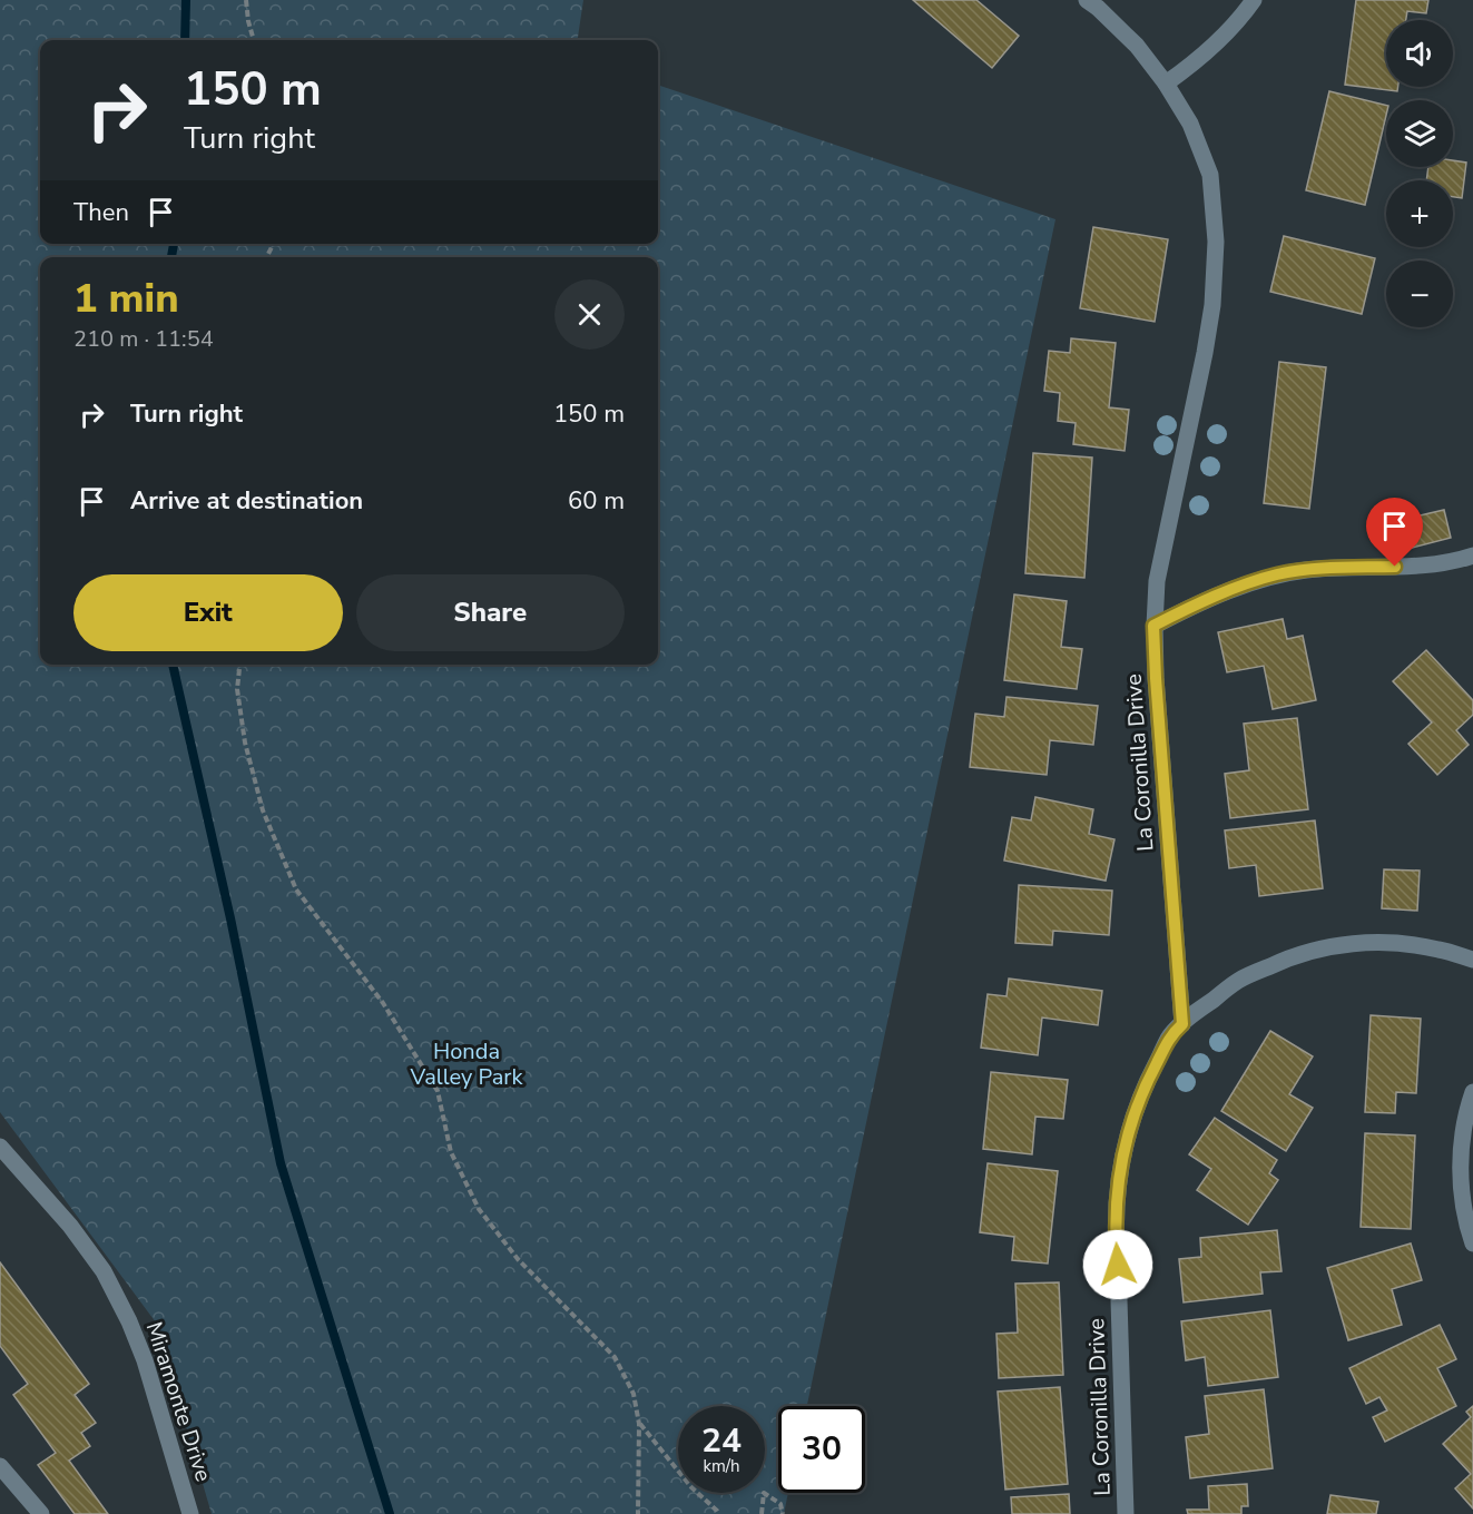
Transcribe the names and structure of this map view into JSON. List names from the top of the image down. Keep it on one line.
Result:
{"streets":{"street":["La Coronilla Drive","Miramonte Drive"]},"parks":["Honda Valley Park"],"page":{"map_buttons":["+","−"],"turn":["150 m","Turn right"],"then":"Then","heading":["1 min","210 m · 11:54"],"list":[{"name":"Turn right","value":"150 m"},{"name":"Arrive at destination","value":"60 m"}],"buttons":["Exit","Share"],"speed":"24 km/h","limit":"30"}}
